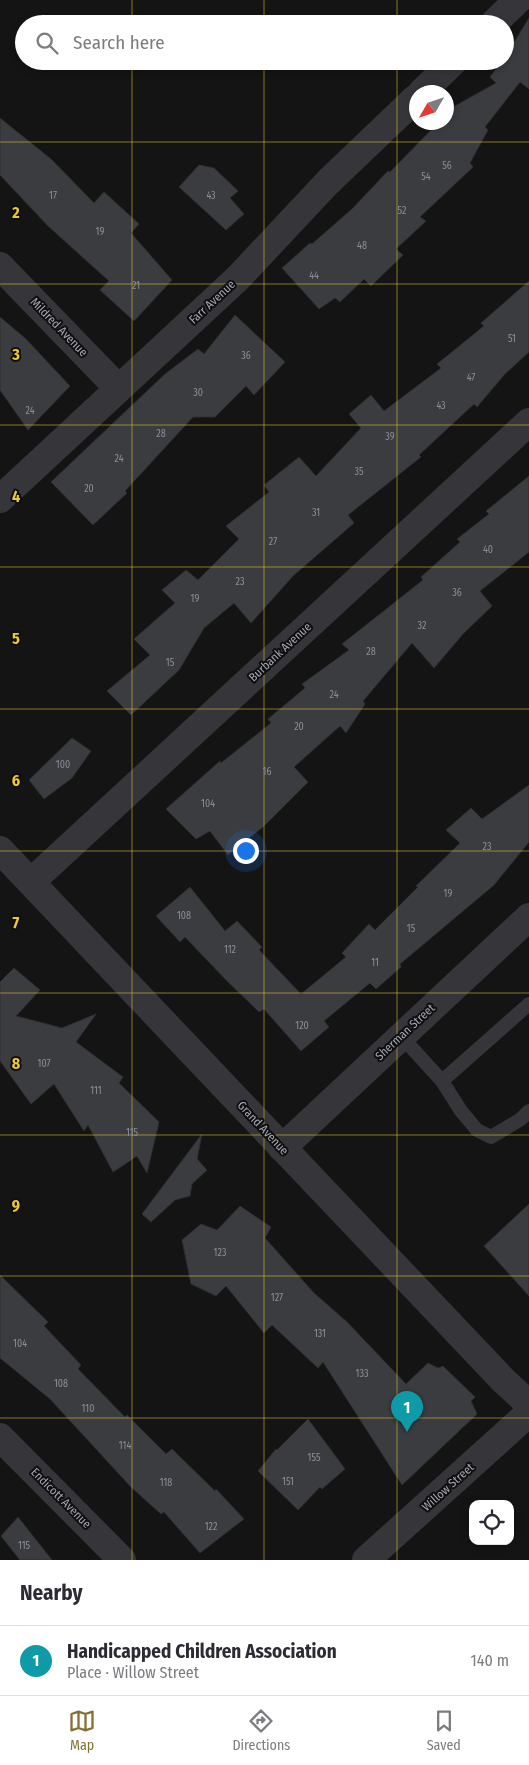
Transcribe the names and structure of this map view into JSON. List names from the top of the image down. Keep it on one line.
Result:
{"streets":{"street":["Farr Avenue","Mildred Avenue","Burbank Avenue","Sherman Street","Grand Avenue","Willow Street","Endicott Avenue"]},"crossings":[["Farr Avenue","Mildred Avenue"],["Burbank Avenue","Grand Avenue"],["Sherman Street","Grand Avenue"]],"house_numbers":["56","54","17","43","52","19","48","44","21","51","36","47","30","43","24","28","39","24","35","20","31","27","40","23","36","19","32","28","15","24","20","100","16","104","23","19","108","15","112","11","120","107","111","115","123","127","131","104","133","108","110","114","155","151","118","122","115"],"north":"bottom left","page":{"search":"Search here","pins":"1","heading":"Nearby","list":[{"mark":"1","name":"Handicapped Children Association","note":"Place · Willow Street","value":"140 m"}],"nav":["Map","Directions","Saved"]},"grid":{"rows":["2","3","4","5","6","7","8","9"]}}
